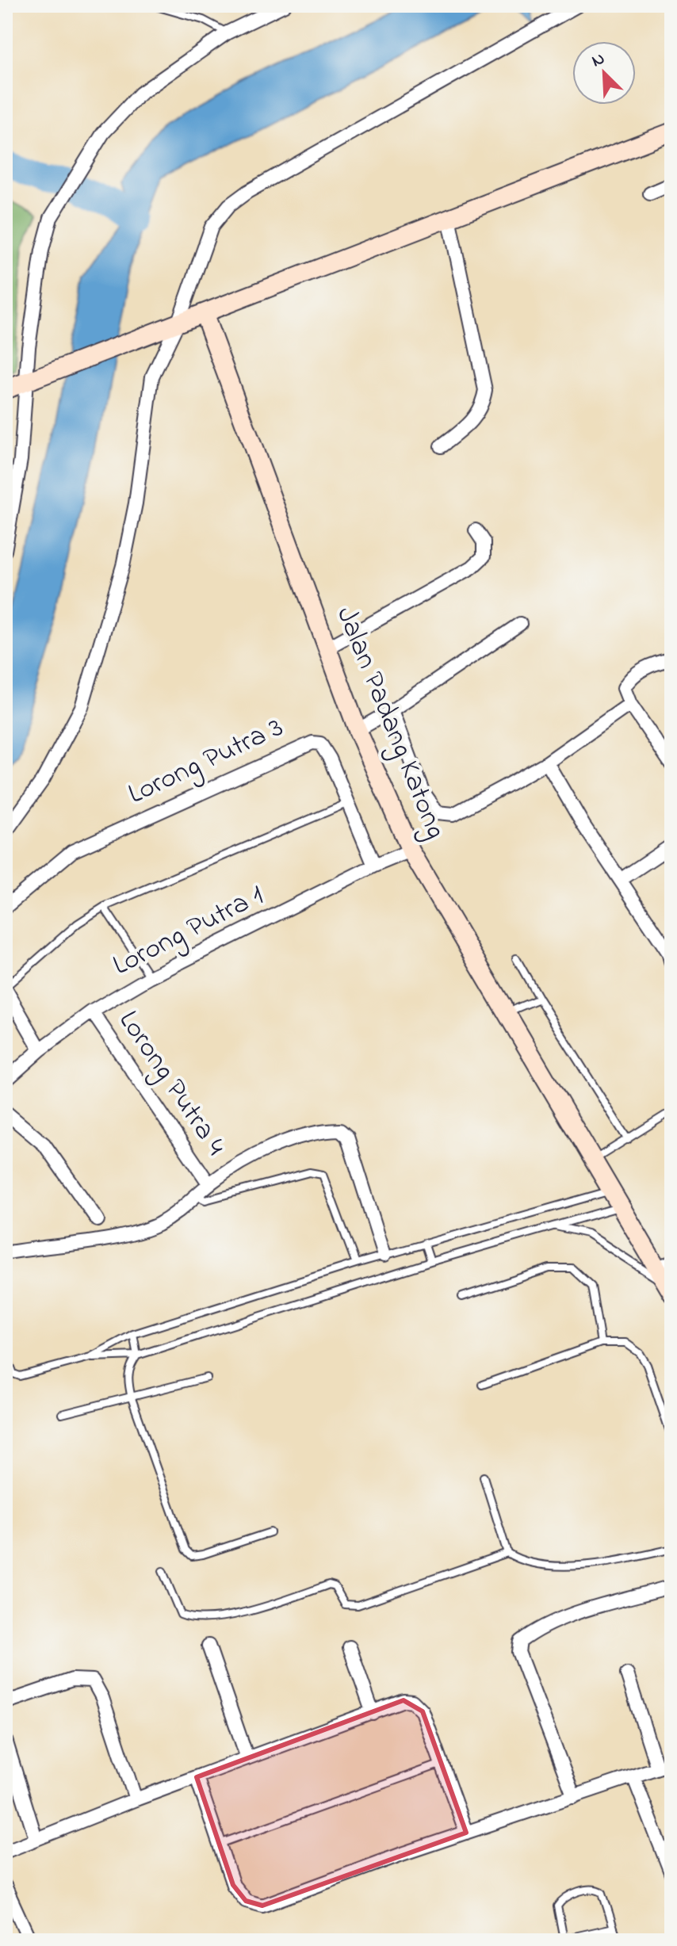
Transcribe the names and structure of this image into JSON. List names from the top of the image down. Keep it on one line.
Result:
{"streets":{"street":["Jalan Padang Katong","Lorong Putra 3","Lorong Putra 1","Lorong Putra 4"]},"crossings":[["Jalan Padang Katong","Lorong Putra 1"],["Lorong Putra 3","Lorong Putra 1"],["Lorong Putra 1","Lorong Putra 4"]],"north":"top left"}
